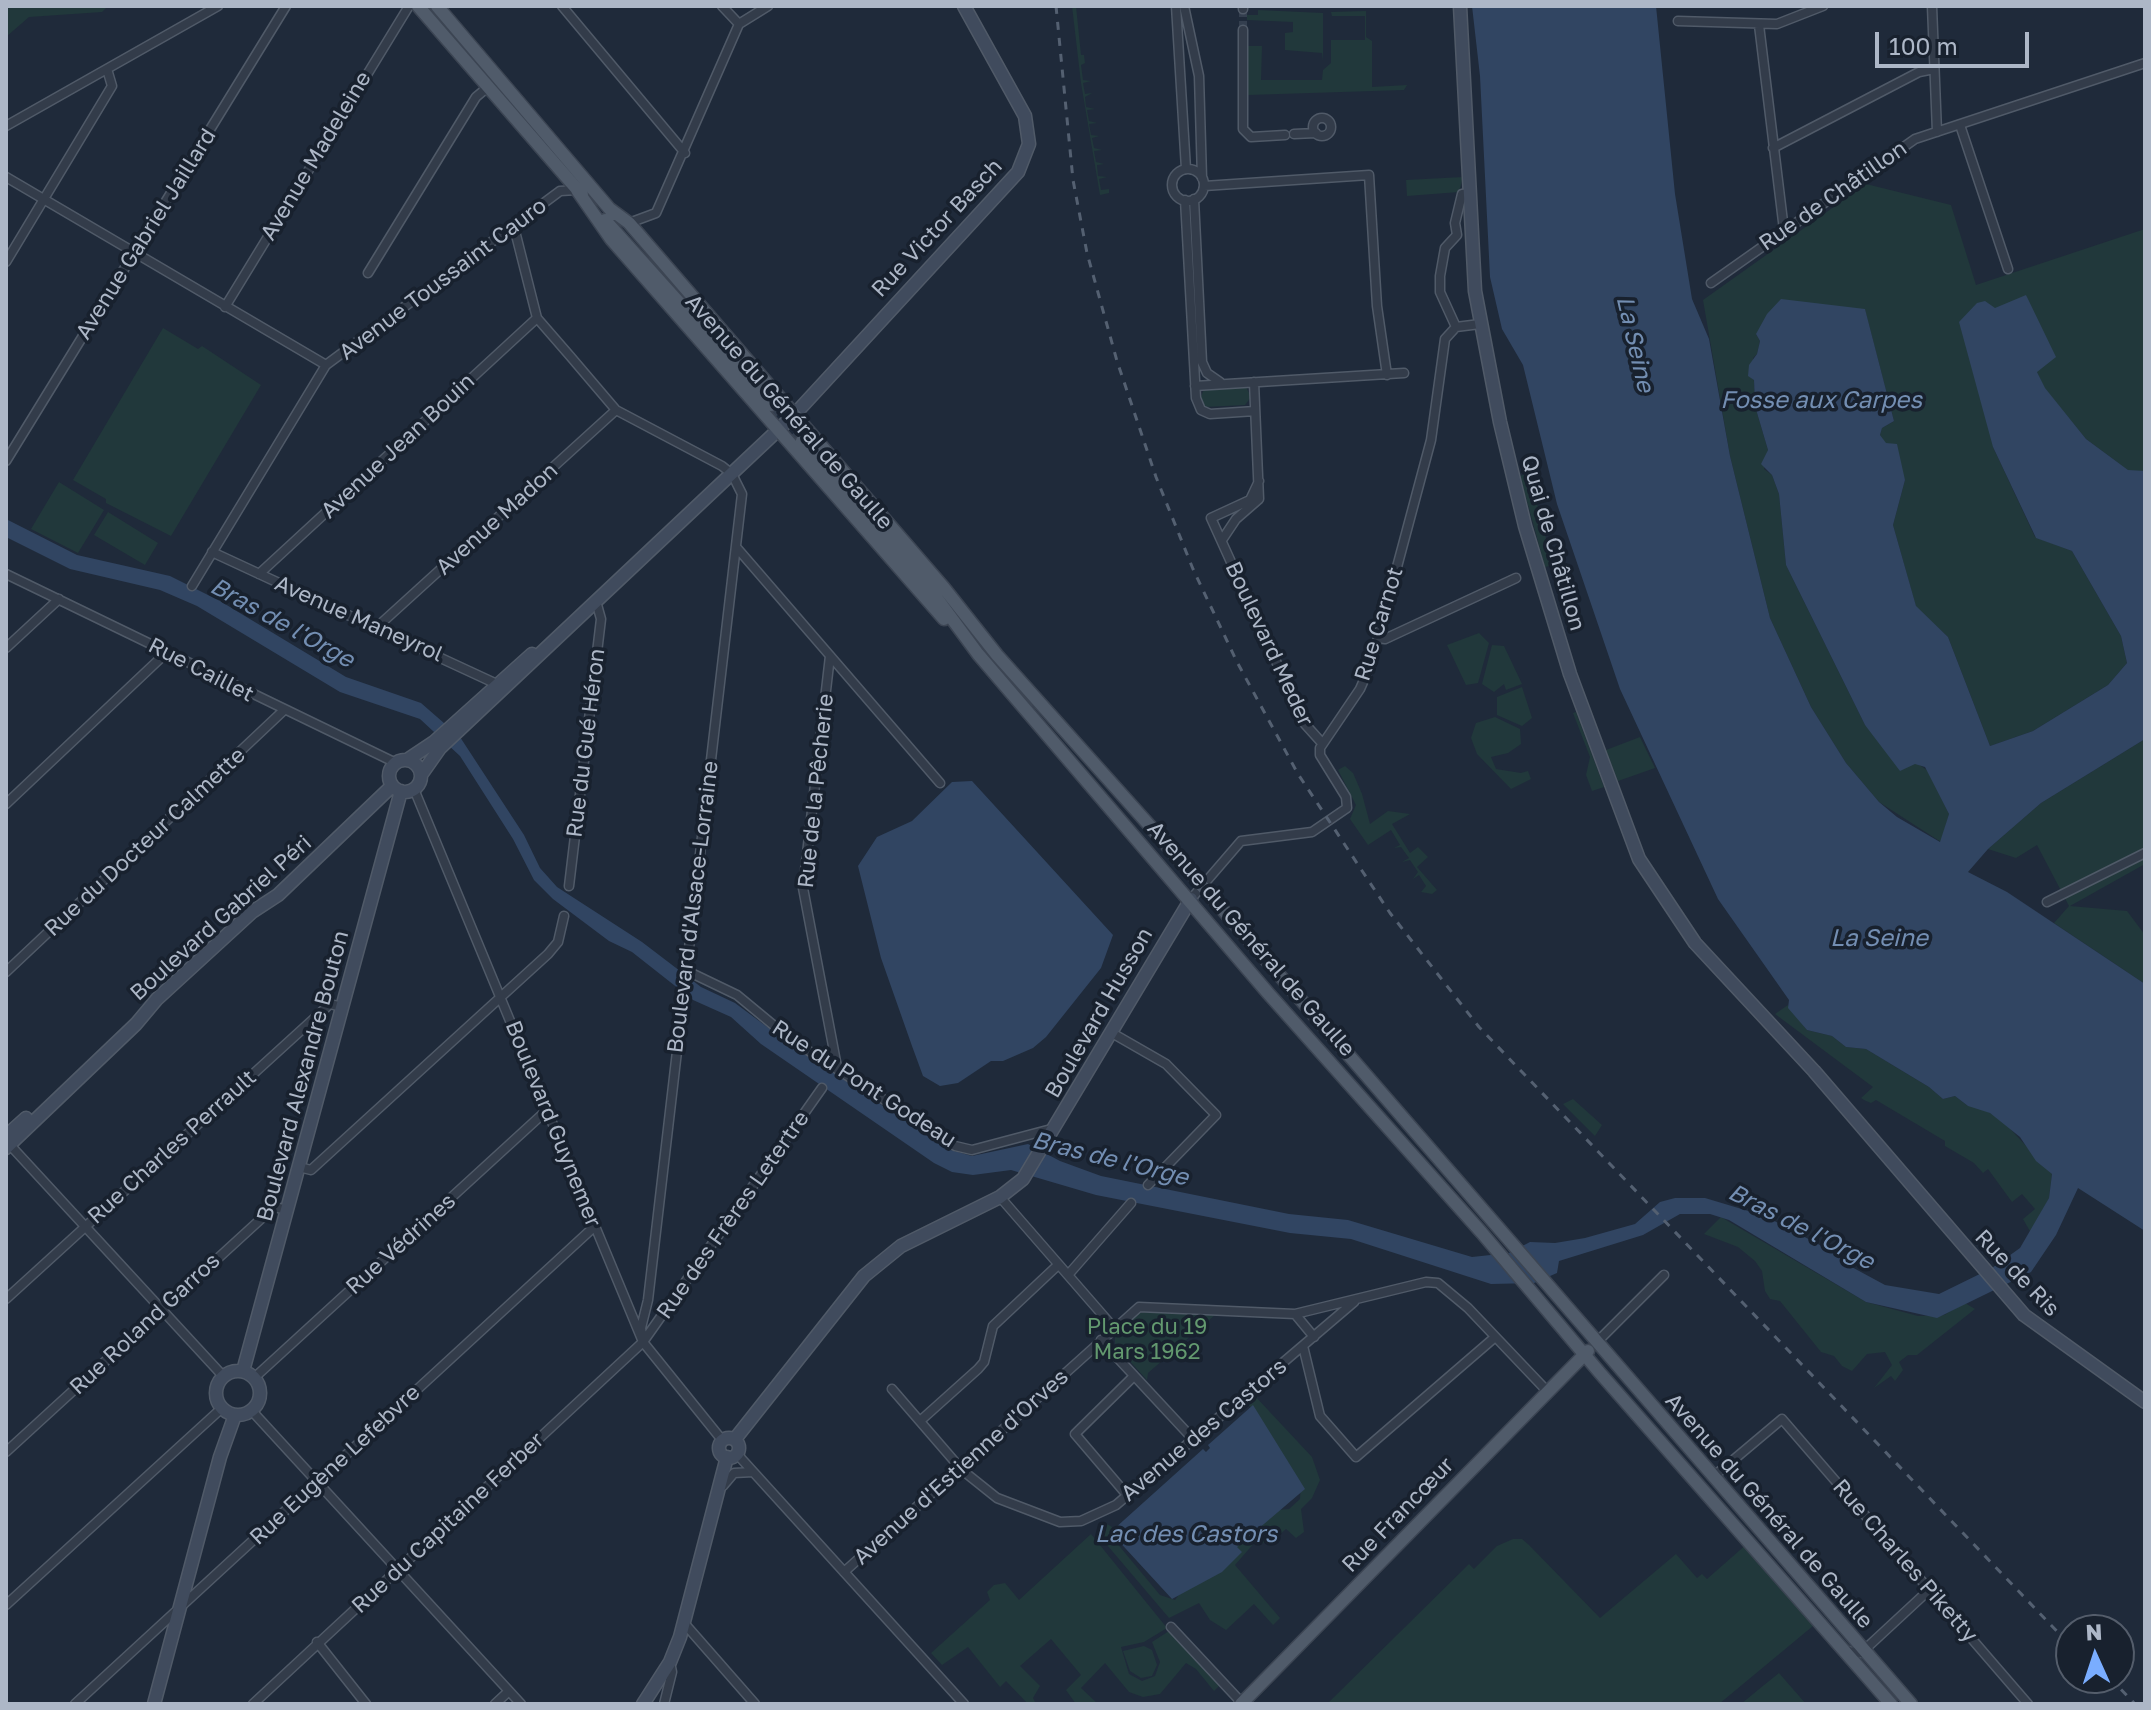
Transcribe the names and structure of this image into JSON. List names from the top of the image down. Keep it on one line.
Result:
{"streets":{"main road":["Rue Victor Basch","Avenue du Général de Gaulle","Quai de Châtillon","Boulevard Gabriel Péri","Boulevard Husson","Boulevard Alexandre Bouton","Rue de Ris","Rue Francœur"],"street":["Avenue Madeleine","Rue de Châtillon","Avenue Gabriel Jaillard","Avenue Toussaint Cauro","Avenue Jean Bouin","Avenue Madon","Avenue Maneyrol","Rue Carnot","Boulevard Meder","Rue Caillet","Rue du Gué Héron","Rue de la Pêcherie","Rue du Docteur Calmette","Boulevard d'Alsace-Lorraine","Rue du Pont Godeau","Boulevard Guynemer","Rue Charles Perrault","Rue des Frères Letertre","Rue Védrines","Rue Roland Garros","Avenue des Castors","Rue Eugène Lefebvre","Avenue d'Estienne d'Orves","Rue du Capitaine Ferber","Rue Charles Piketty"]},"crossings":[["Rue Victor Basch","Avenue du Général de Gaulle"],["Avenue Toussaint Cauro","Avenue du Général de Gaulle"],["Avenue Toussaint Cauro","Avenue Maneyrol"],["Avenue du Général de Gaulle","Boulevard Husson"],["Avenue du Général de Gaulle","Rue Francœur"],["Avenue du Général de Gaulle","Rue Charles Piketty"],["Avenue Jean Bouin","Avenue Maneyrol"],["Avenue Madon","Avenue Maneyrol"],["Quai de Châtillon","Rue de Ris"],["Rue Carnot","Boulevard Meder"],["Rue Caillet","Rue du Docteur Calmette"],["Rue de la Pêcherie","Rue du Pont Godeau"],["Boulevard d'Alsace-Lorraine","Rue du Pont Godeau"],["Boulevard d'Alsace-Lorraine","Boulevard Guynemer"],["Boulevard d'Alsace-Lorraine","Rue des Frères Letertre"],["Boulevard d'Alsace-Lorraine","Rue du Capitaine Ferber"],["Boulevard Gabriel Péri","Boulevard Alexandre Bouton"],["Boulevard Gabriel Péri","Boulevard Guynemer"],["Boulevard Husson","Rue du Pont Godeau"],["Boulevard Husson","Boulevard Guynemer"],["Boulevard Alexandre Bouton","Boulevard Guynemer"],["Boulevard Alexandre Bouton","Rue Charles Perrault"],["Boulevard Alexandre Bouton","Rue Védrines"],["Boulevard Alexandre Bouton","Rue Roland Garros"],["Boulevard Guynemer","Rue des Frères Letertre"],["Boulevard Guynemer","Rue Védrines"],["Boulevard Guynemer","Rue Eugène Lefebvre"],["Boulevard Guynemer","Rue du Capitaine Ferber"],["Rue des Frères Letertre","Rue du Capitaine Ferber"],["Avenue des Castors","Avenue d'Estienne d'Orves"]],"water":["La Seine","Fosse aux Carpes","Bras de l'Orge","Lac des Castors"],"parks":["Place du 19 Mars 1962"],"scale_bar":"100 m","north":"top"}
